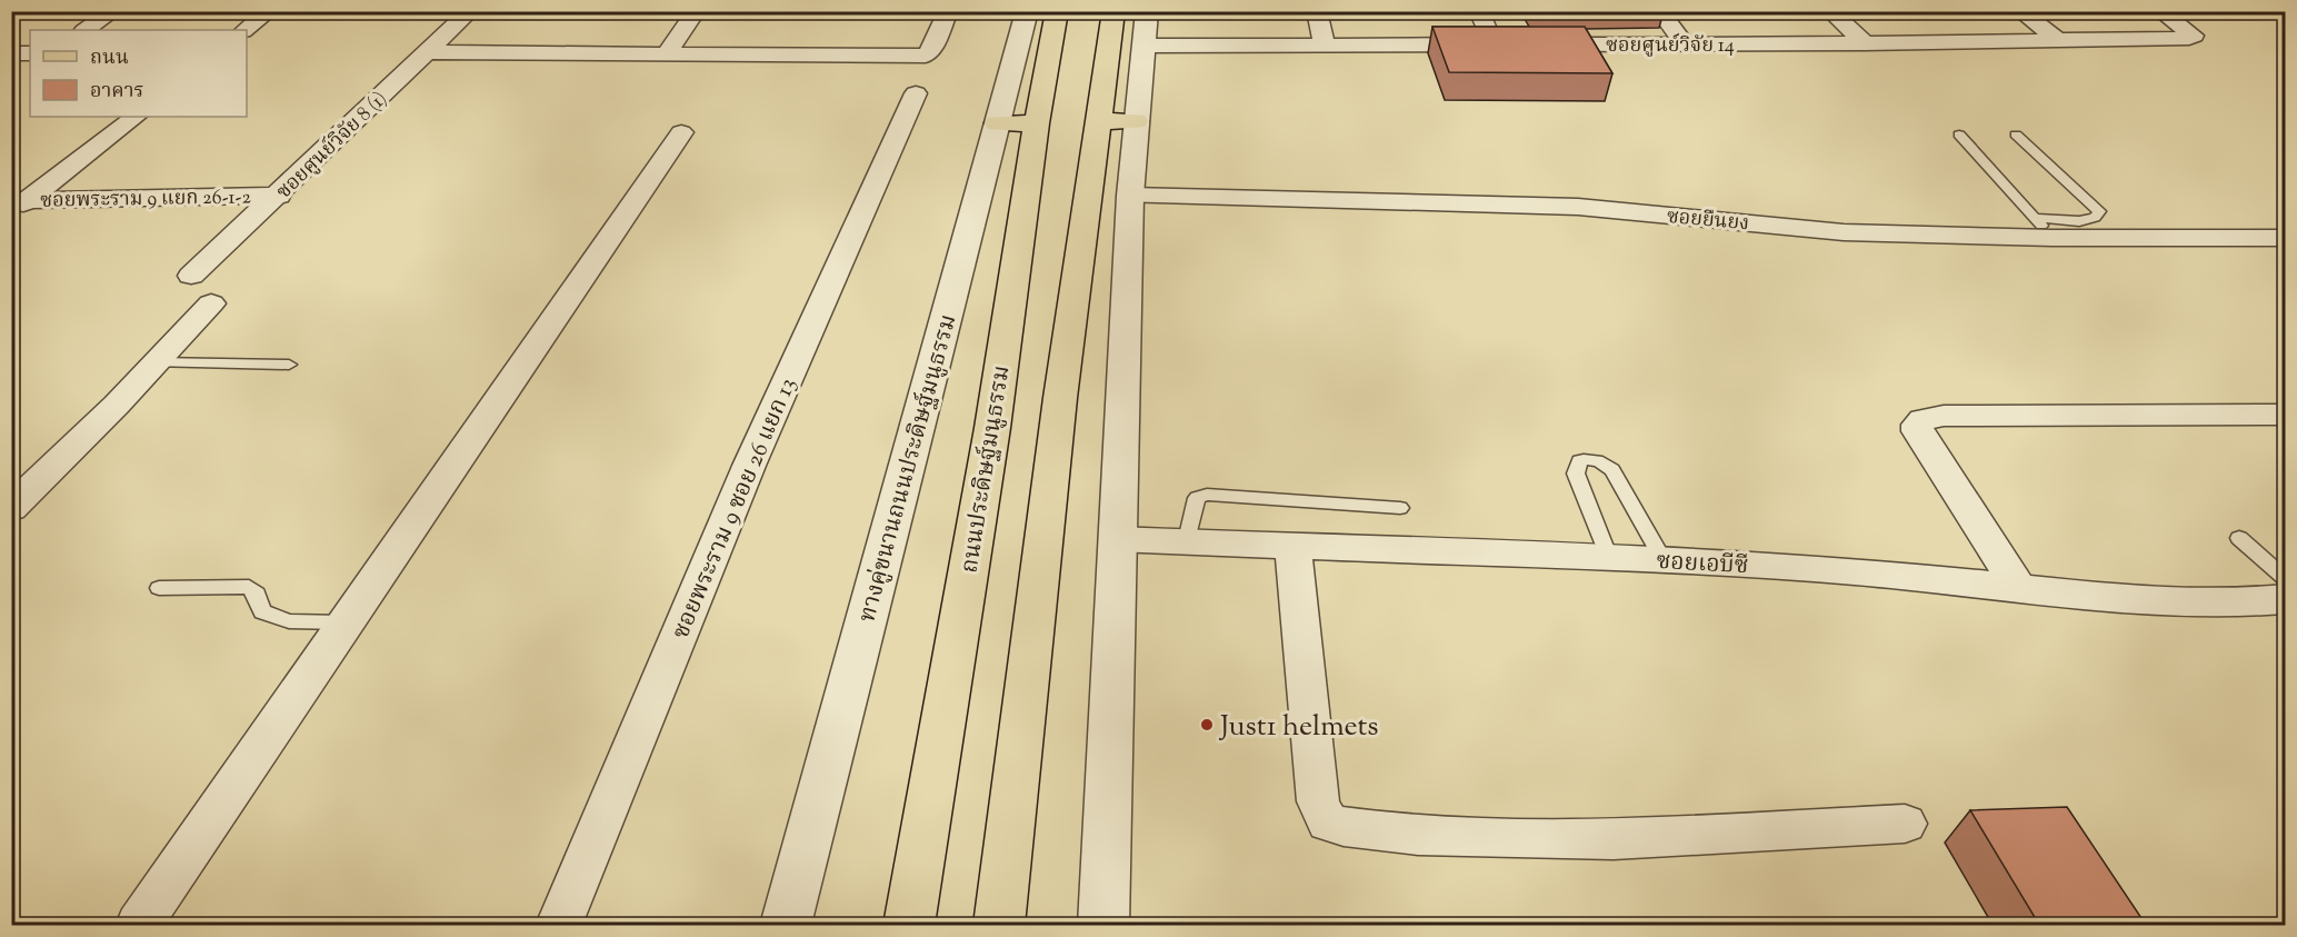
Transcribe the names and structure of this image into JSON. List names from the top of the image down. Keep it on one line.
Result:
{"streets":{"main road":["ถนนประดิษฐ์มนูธรรม"],"street":["ซอยศูนย์วิจัย 14","ซอยศูนย์วิจัย 8 (1)","ซอยพระราม 9 แยก 26-1-2","ซอยยืนยง","ทางคู่ขนานถนนประดิษฐ์มนูธรรม","ซอยพระราม 9 ซอย 26 แยก 13","ซอยเอบีซี"]},"crossings":[["ซอยศูนย์วิจัย 8 (1)","ซอยพระราม 9 แยก 26-1-2"]],"places":["Just1 helmets"],"legend":["ถนน","อาคาร"]}
